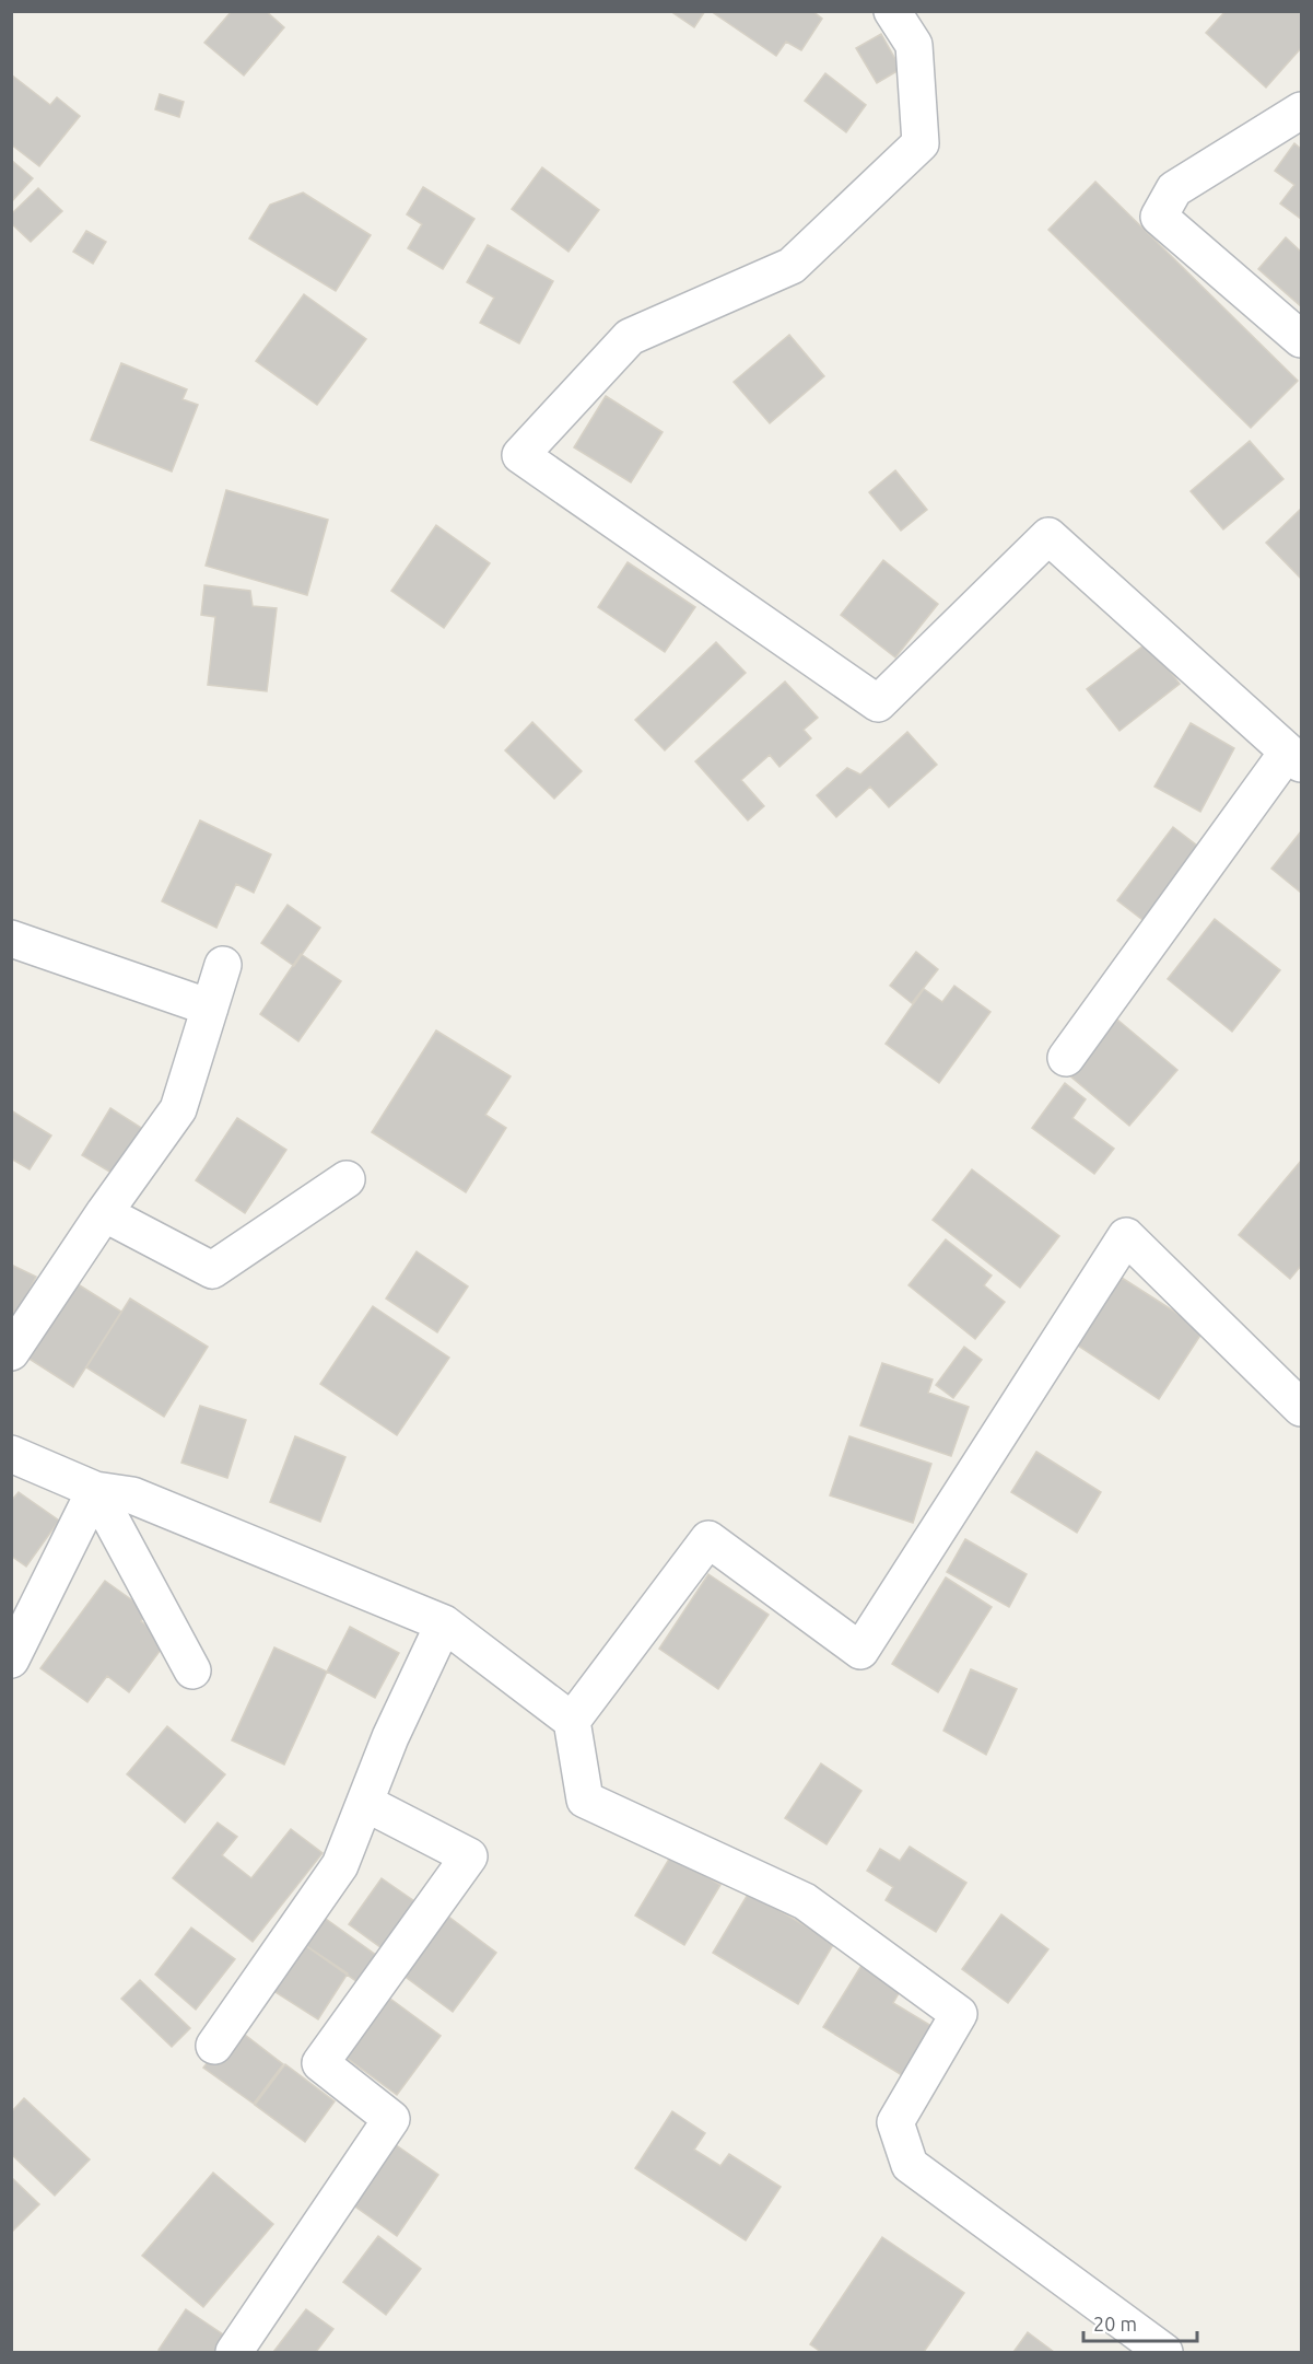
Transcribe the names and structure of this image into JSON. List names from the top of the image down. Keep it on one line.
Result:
{"scale_bar":"20 m"}
